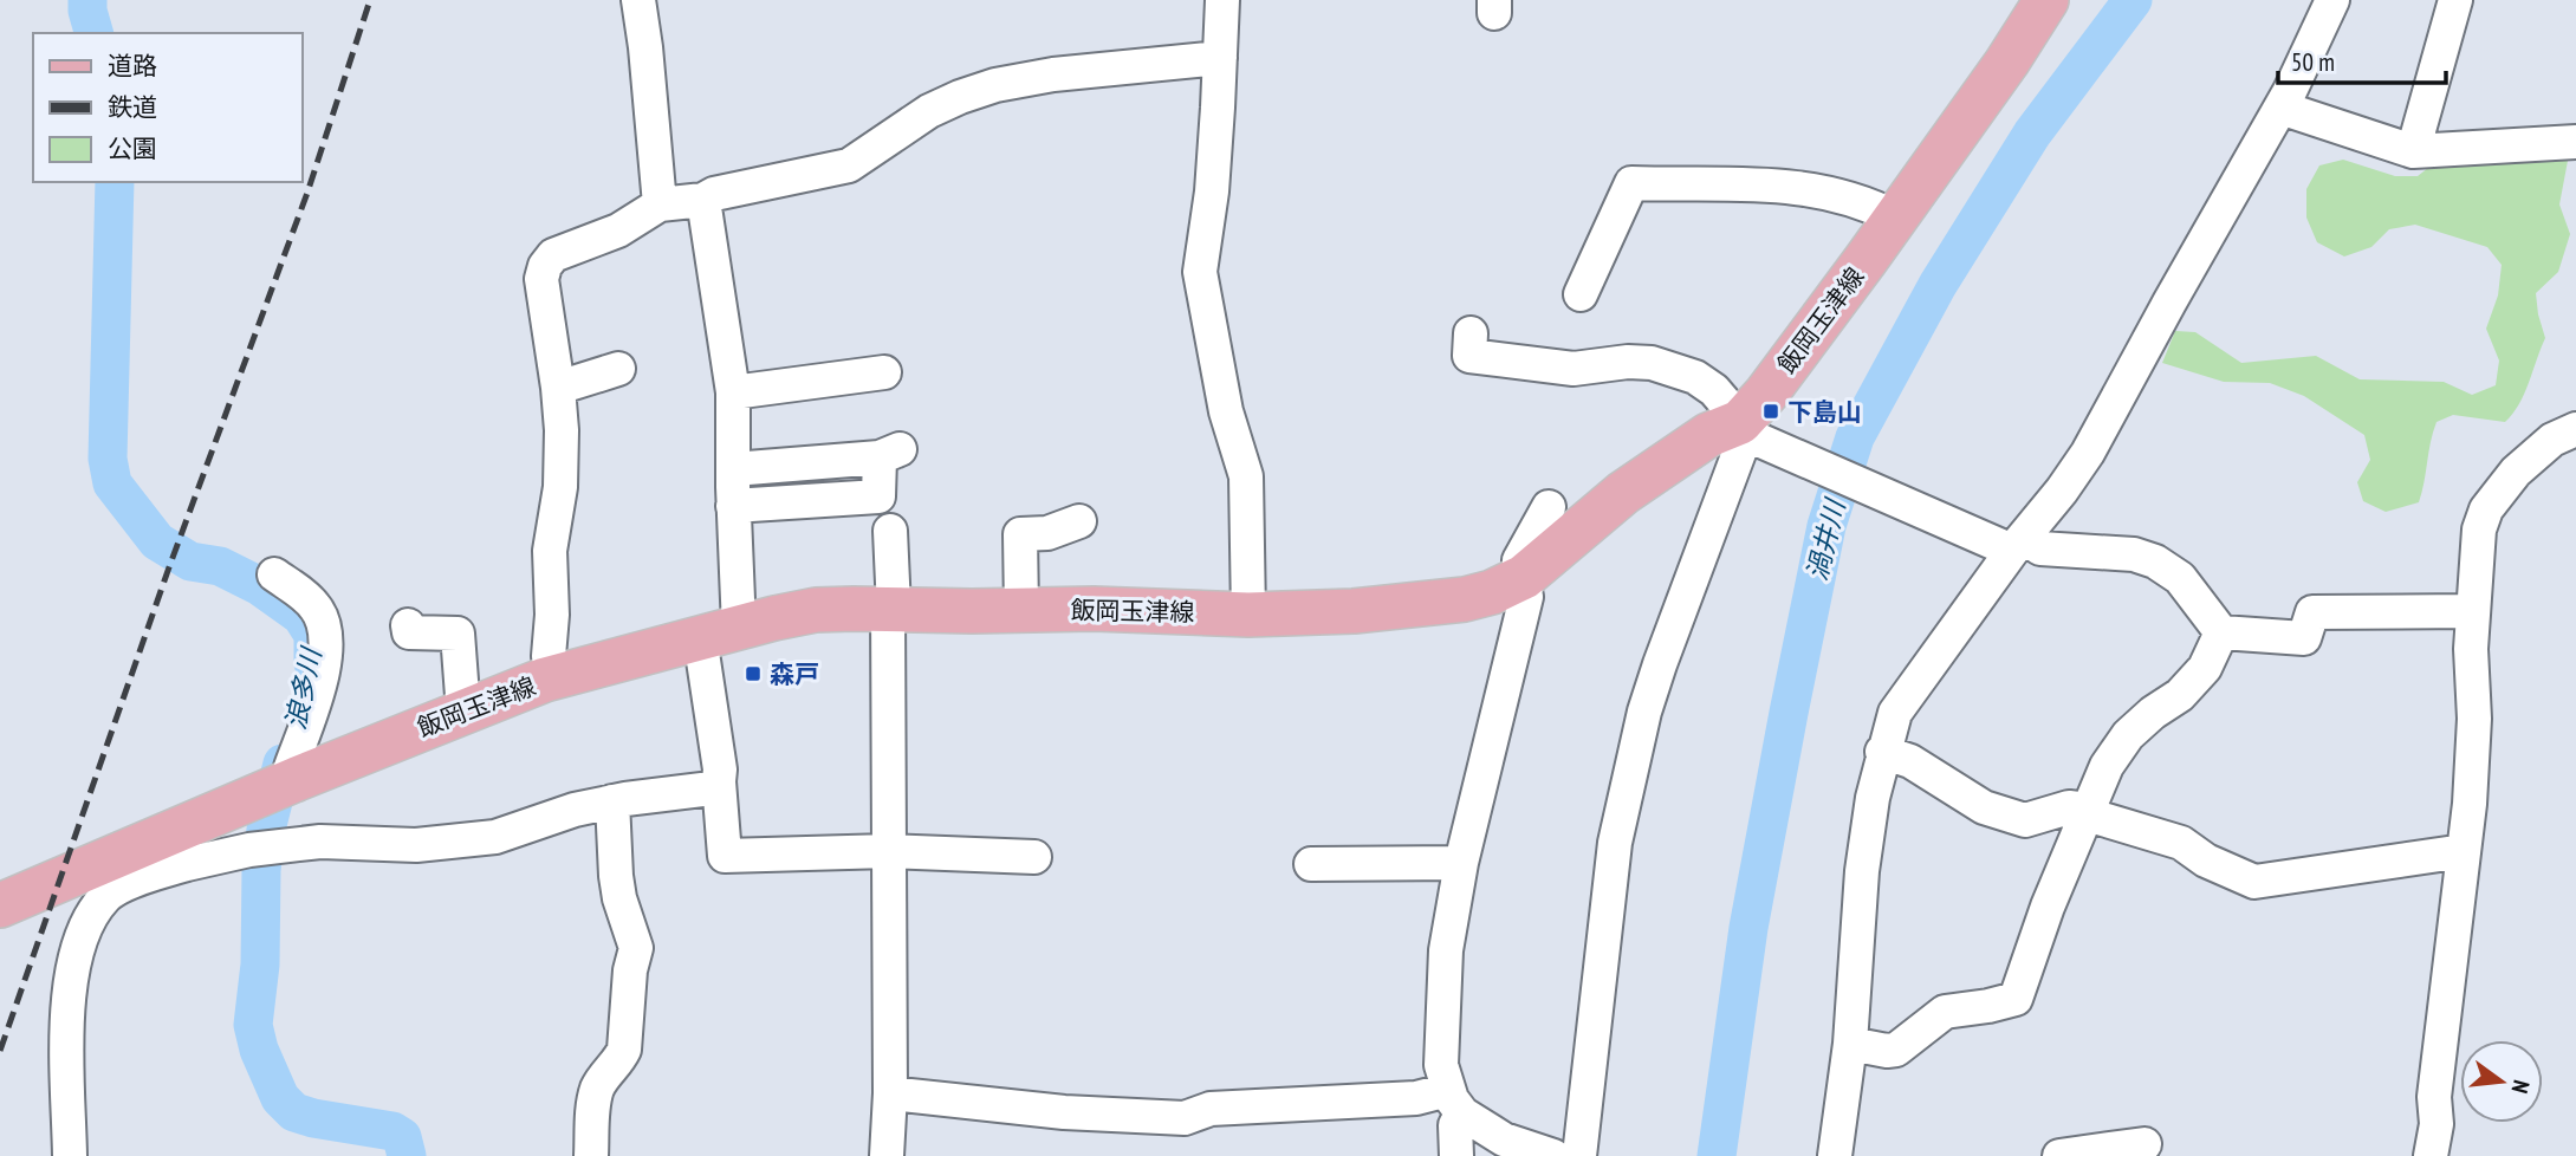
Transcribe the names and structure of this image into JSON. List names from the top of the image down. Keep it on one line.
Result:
{"streets":{"main road":["飯岡玉津線"]},"water":["渦井川","浪多川"],"places":{"transit":["下島山","森戸"]},"legend":["道路","鉄道","公園"],"scale_bar":"50 m","north":"right"}
